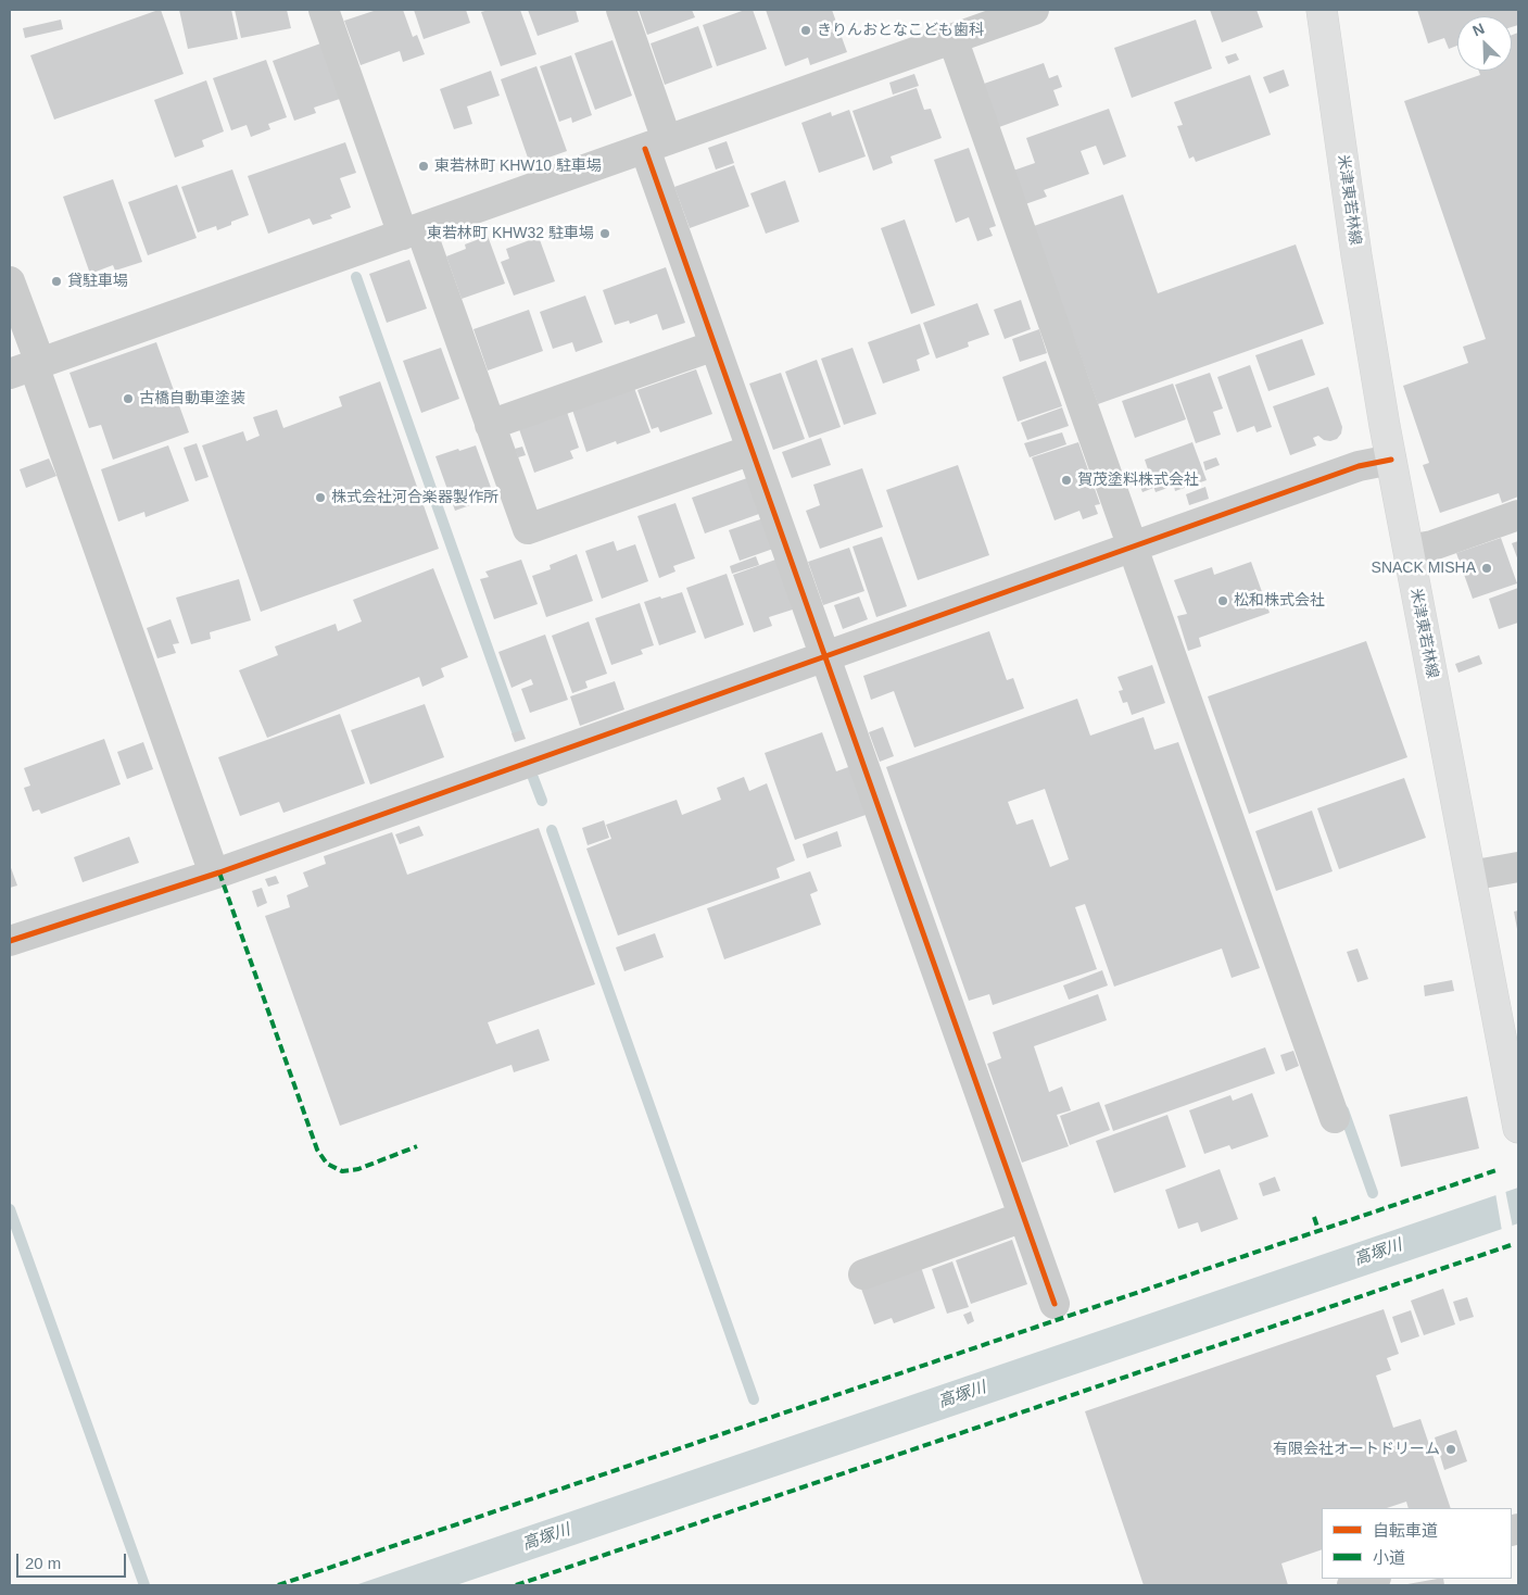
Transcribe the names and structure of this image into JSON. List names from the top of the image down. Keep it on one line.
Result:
{"streets":{"main road":["米津東若林線"]},"water":["高塚川"],"places":["きりんおとなこども歯科","東若林町 KHW10 駐車場","東若林町 KHW32 駐車場","貸駐車場","古橋自動車塗装","賀茂塗料株式会社","株式会社河合楽器製作所","SNACK MISHA","松和株式会社","有限会社オートドリーム"],"legend":["自転車道","小道"],"scale_bar":"20 m","north":"top left"}
